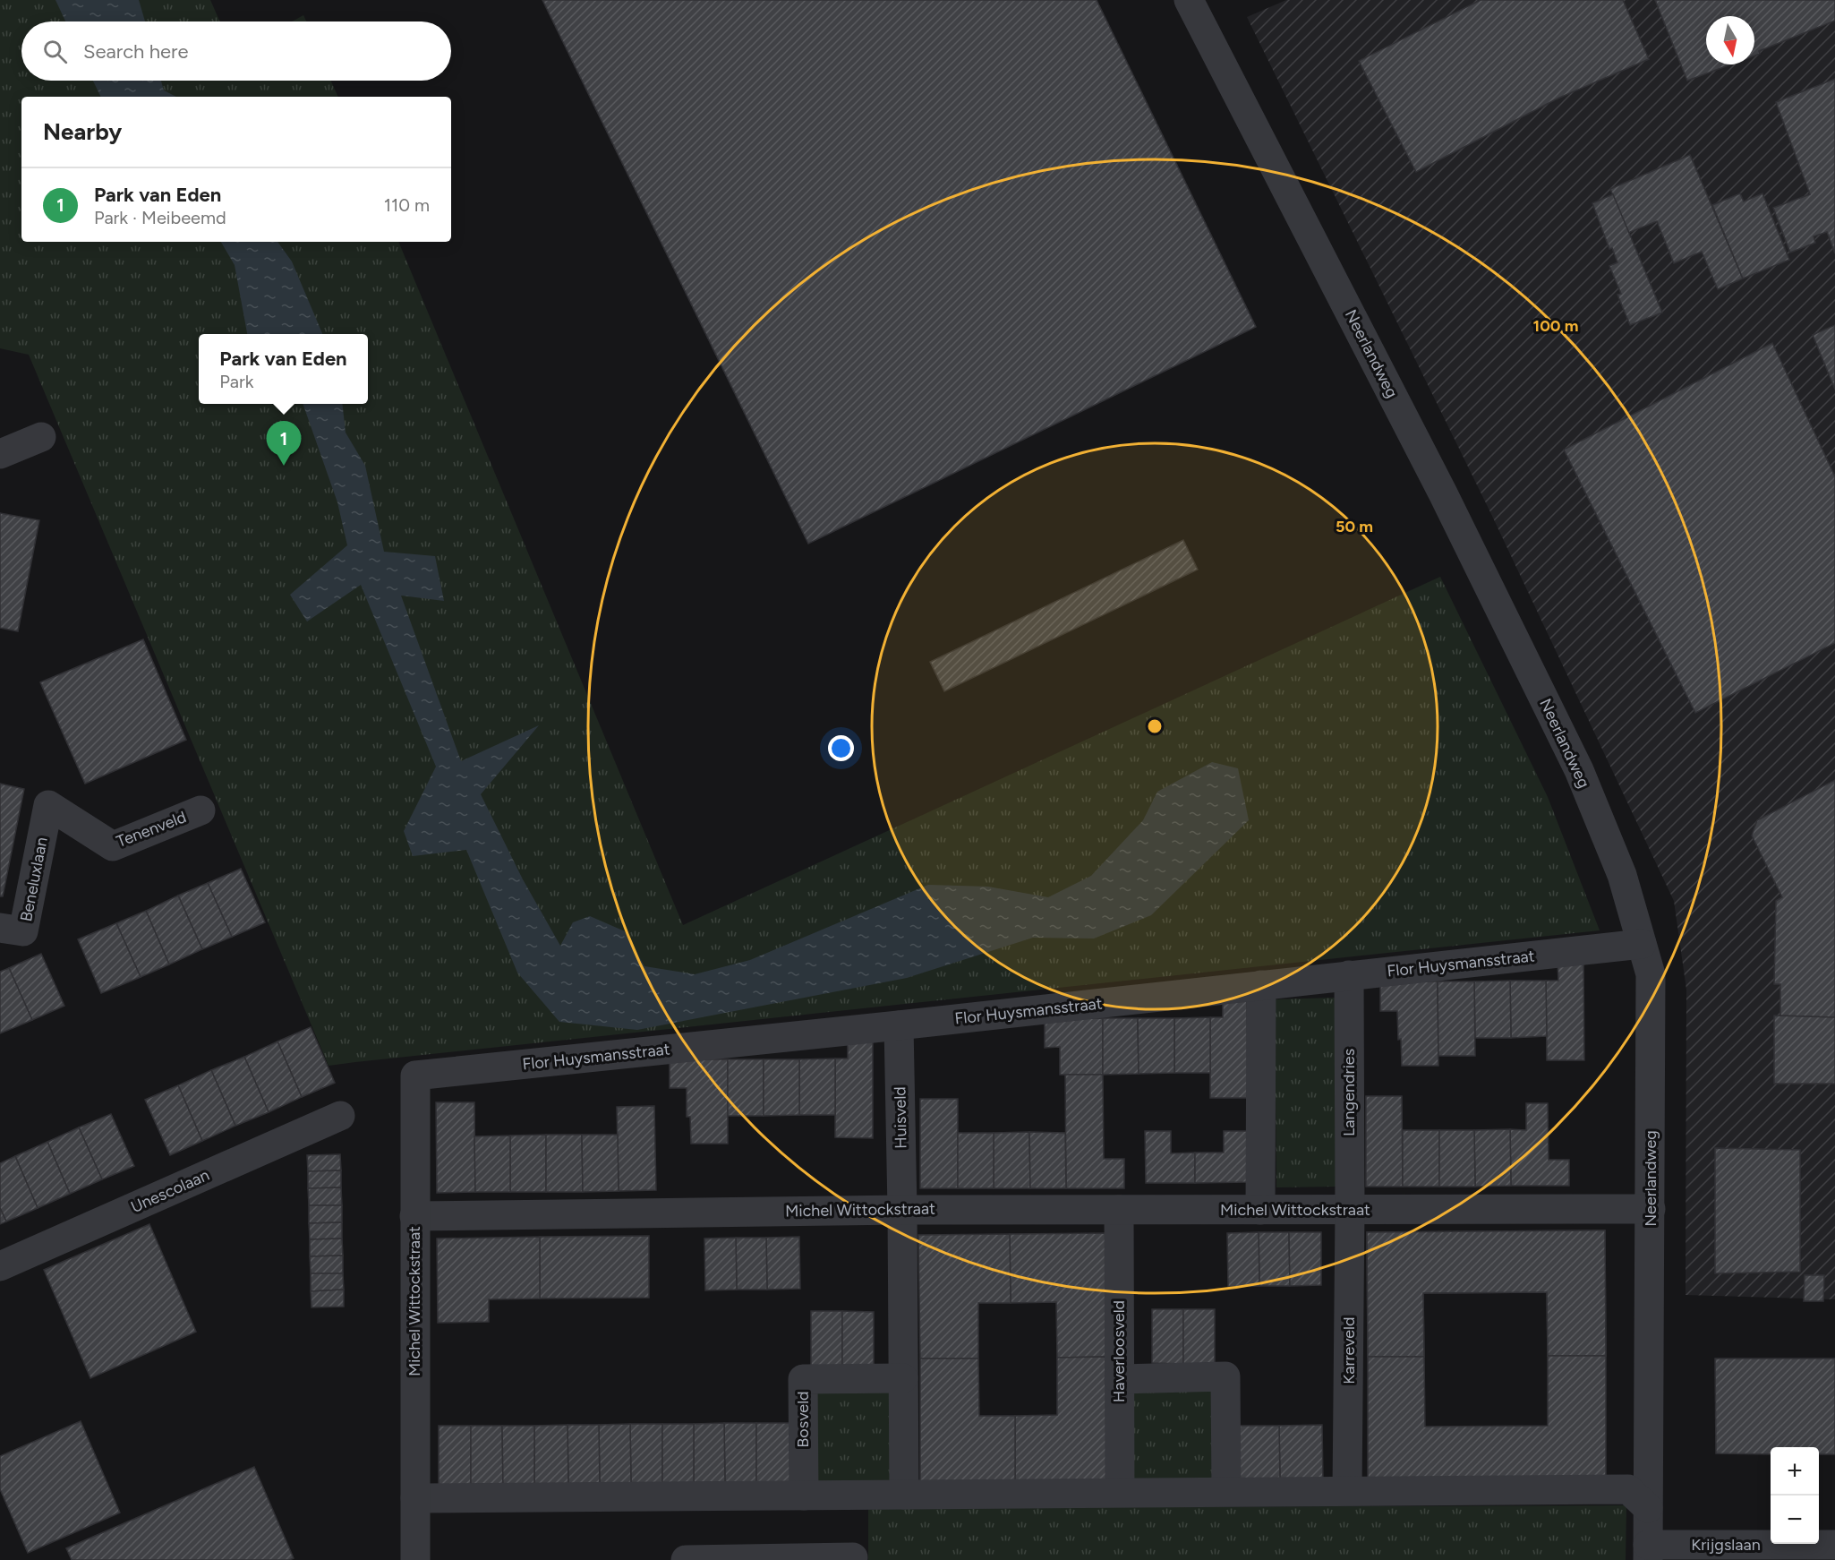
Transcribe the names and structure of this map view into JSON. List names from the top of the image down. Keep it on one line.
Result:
{"streets":{"street":["Neerlandweg","Tenenveld","Beneluxlaan","Flor Huysmansstraat","Langendries","Huisveld","Unescolaan","Michel Wittockstraat","Karreveld","Haverloosveld","Bosveld","Krijgslaan"]},"crossings":[["Neerlandweg","Flor Huysmansstraat"],["Neerlandweg","Michel Wittockstraat"],["Neerlandweg","Krijgslaan"],["Tenenveld","Beneluxlaan"],["Flor Huysmansstraat","Langendries"],["Flor Huysmansstraat","Huisveld"],["Flor Huysmansstraat","Michel Wittockstraat"],["Langendries","Michel Wittockstraat"],["Langendries","Karreveld"],["Huisveld","Michel Wittockstraat"],["Michel Wittockstraat","Karreveld"],["Michel Wittockstraat","Haverloosveld"]],"north":"bottom","page":{"search":"Search here","heading":"Nearby","list":[{"mark":"1","name":"Park van Eden","note":"Park · Meibeemd","value":"110 m"}],"popup":["Park van Eden","Park"],"pins":"1","map_buttons":["+","−"]},"rings":["100 m","50 m"]}
